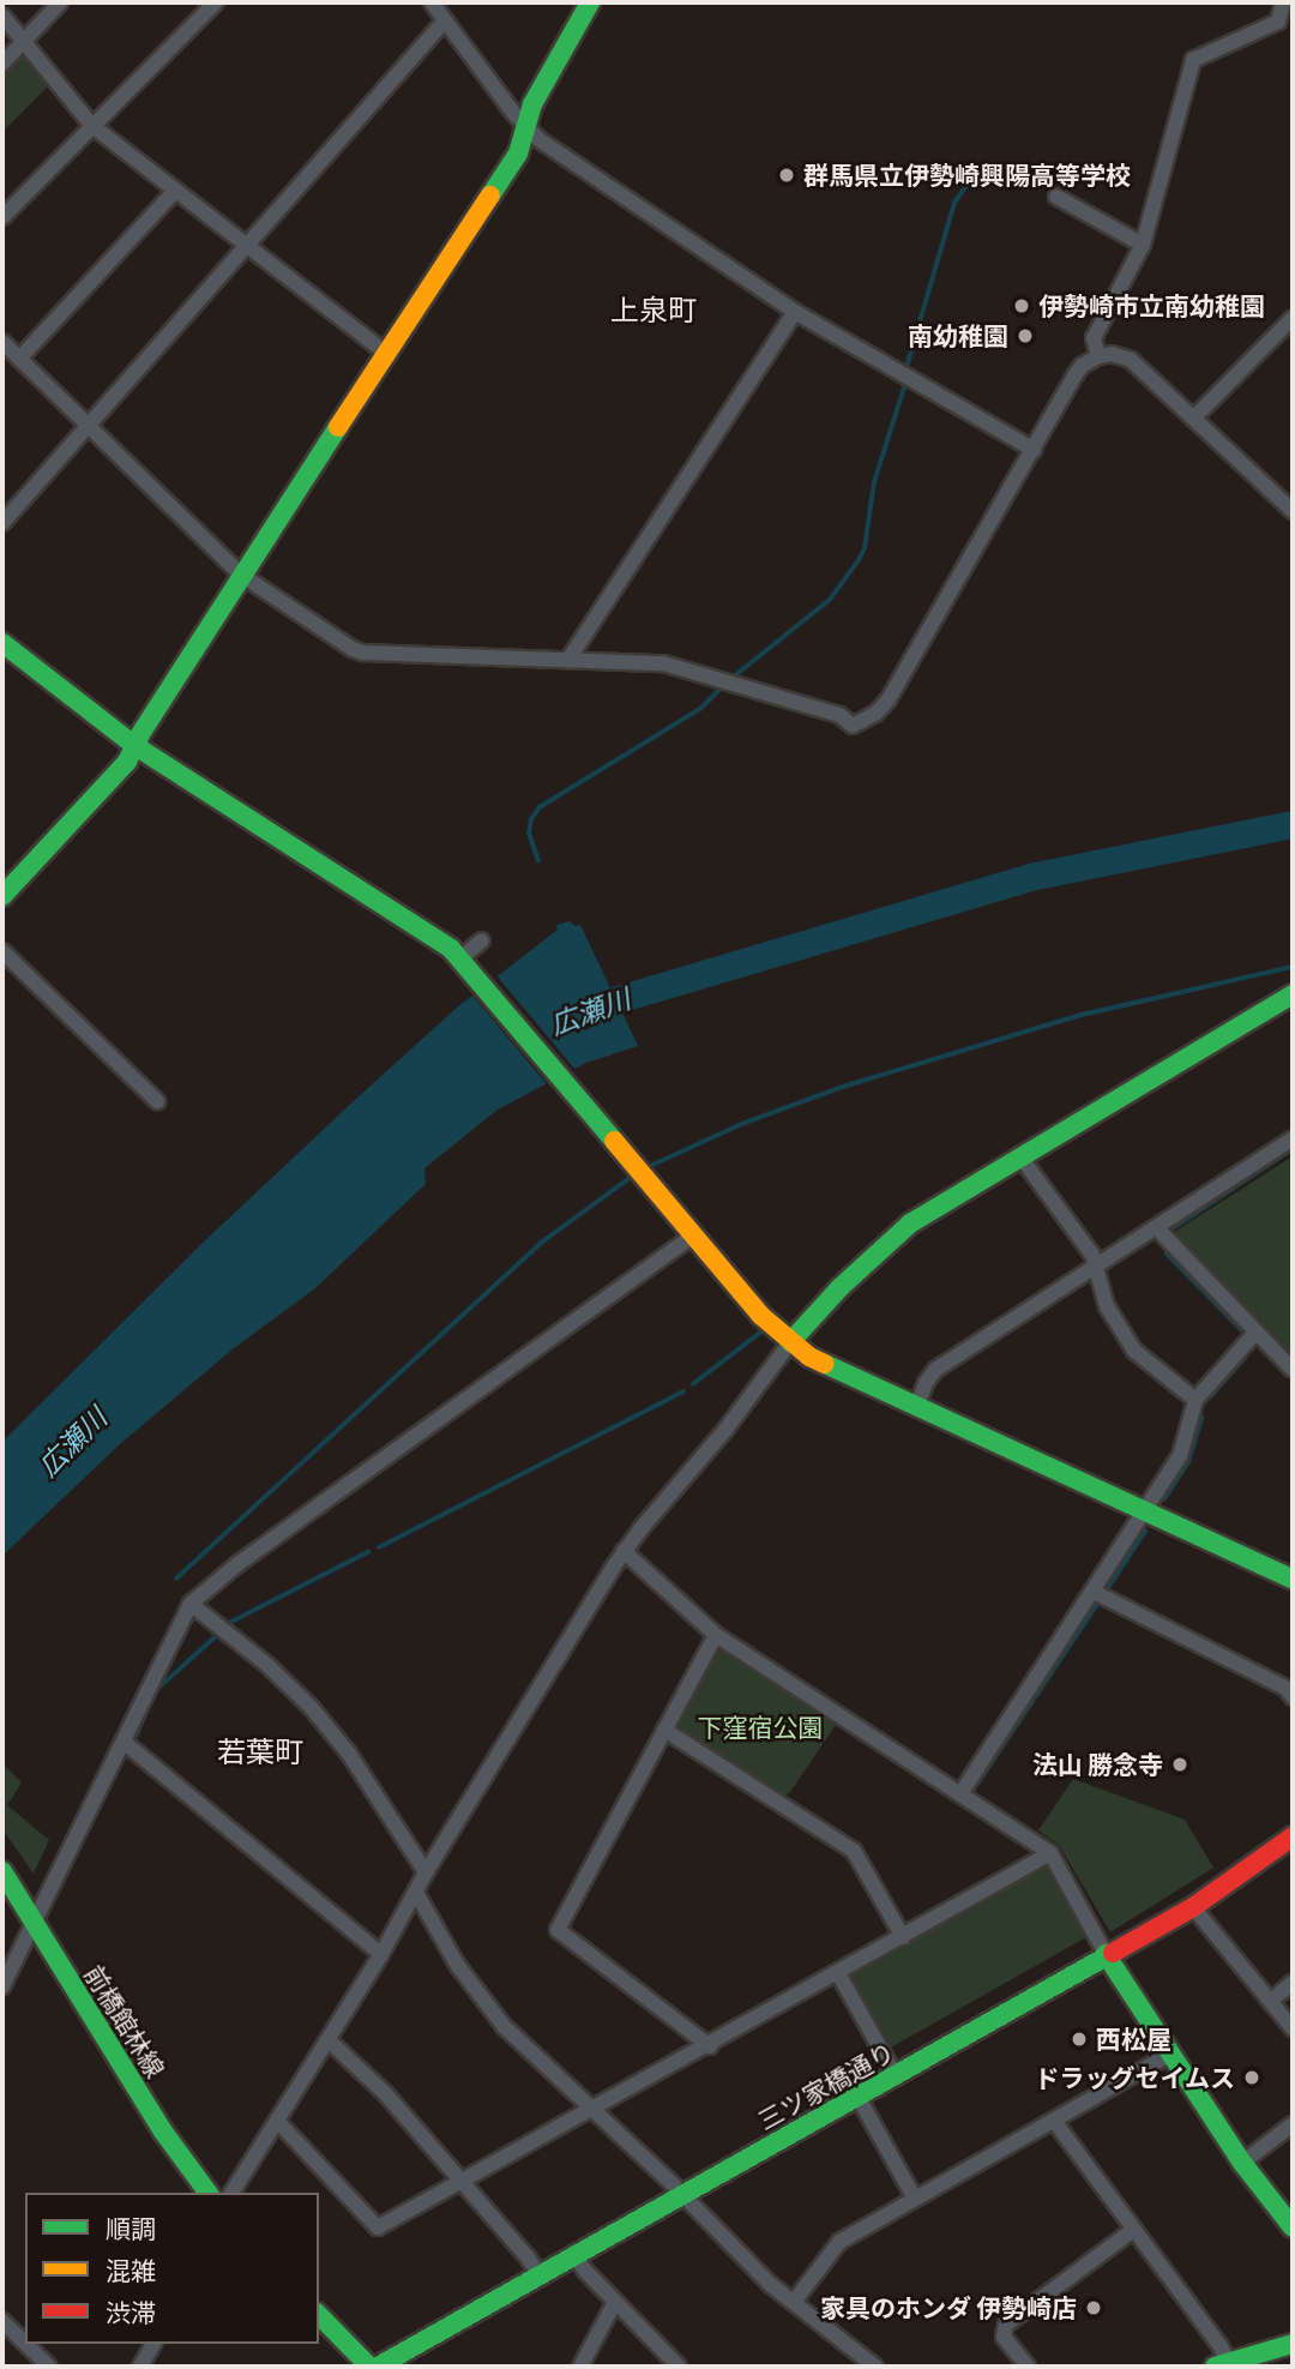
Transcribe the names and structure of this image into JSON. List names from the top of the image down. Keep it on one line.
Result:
{"streets":{"street":["前橋館林線","三ツ家橋通り"]},"districts":["上泉町","若葉町"],"water":["広瀬川"],"parks":["下窪宿公園"],"places":["群馬県立伊勢崎興陽高等学校","伊勢崎市立南幼稚園","南幼稚園","法山 勝念寺","西松屋","ドラッグセイムス","家具のホンダ 伊勢崎店"],"legend":["順調","混雑","渋滞"]}
